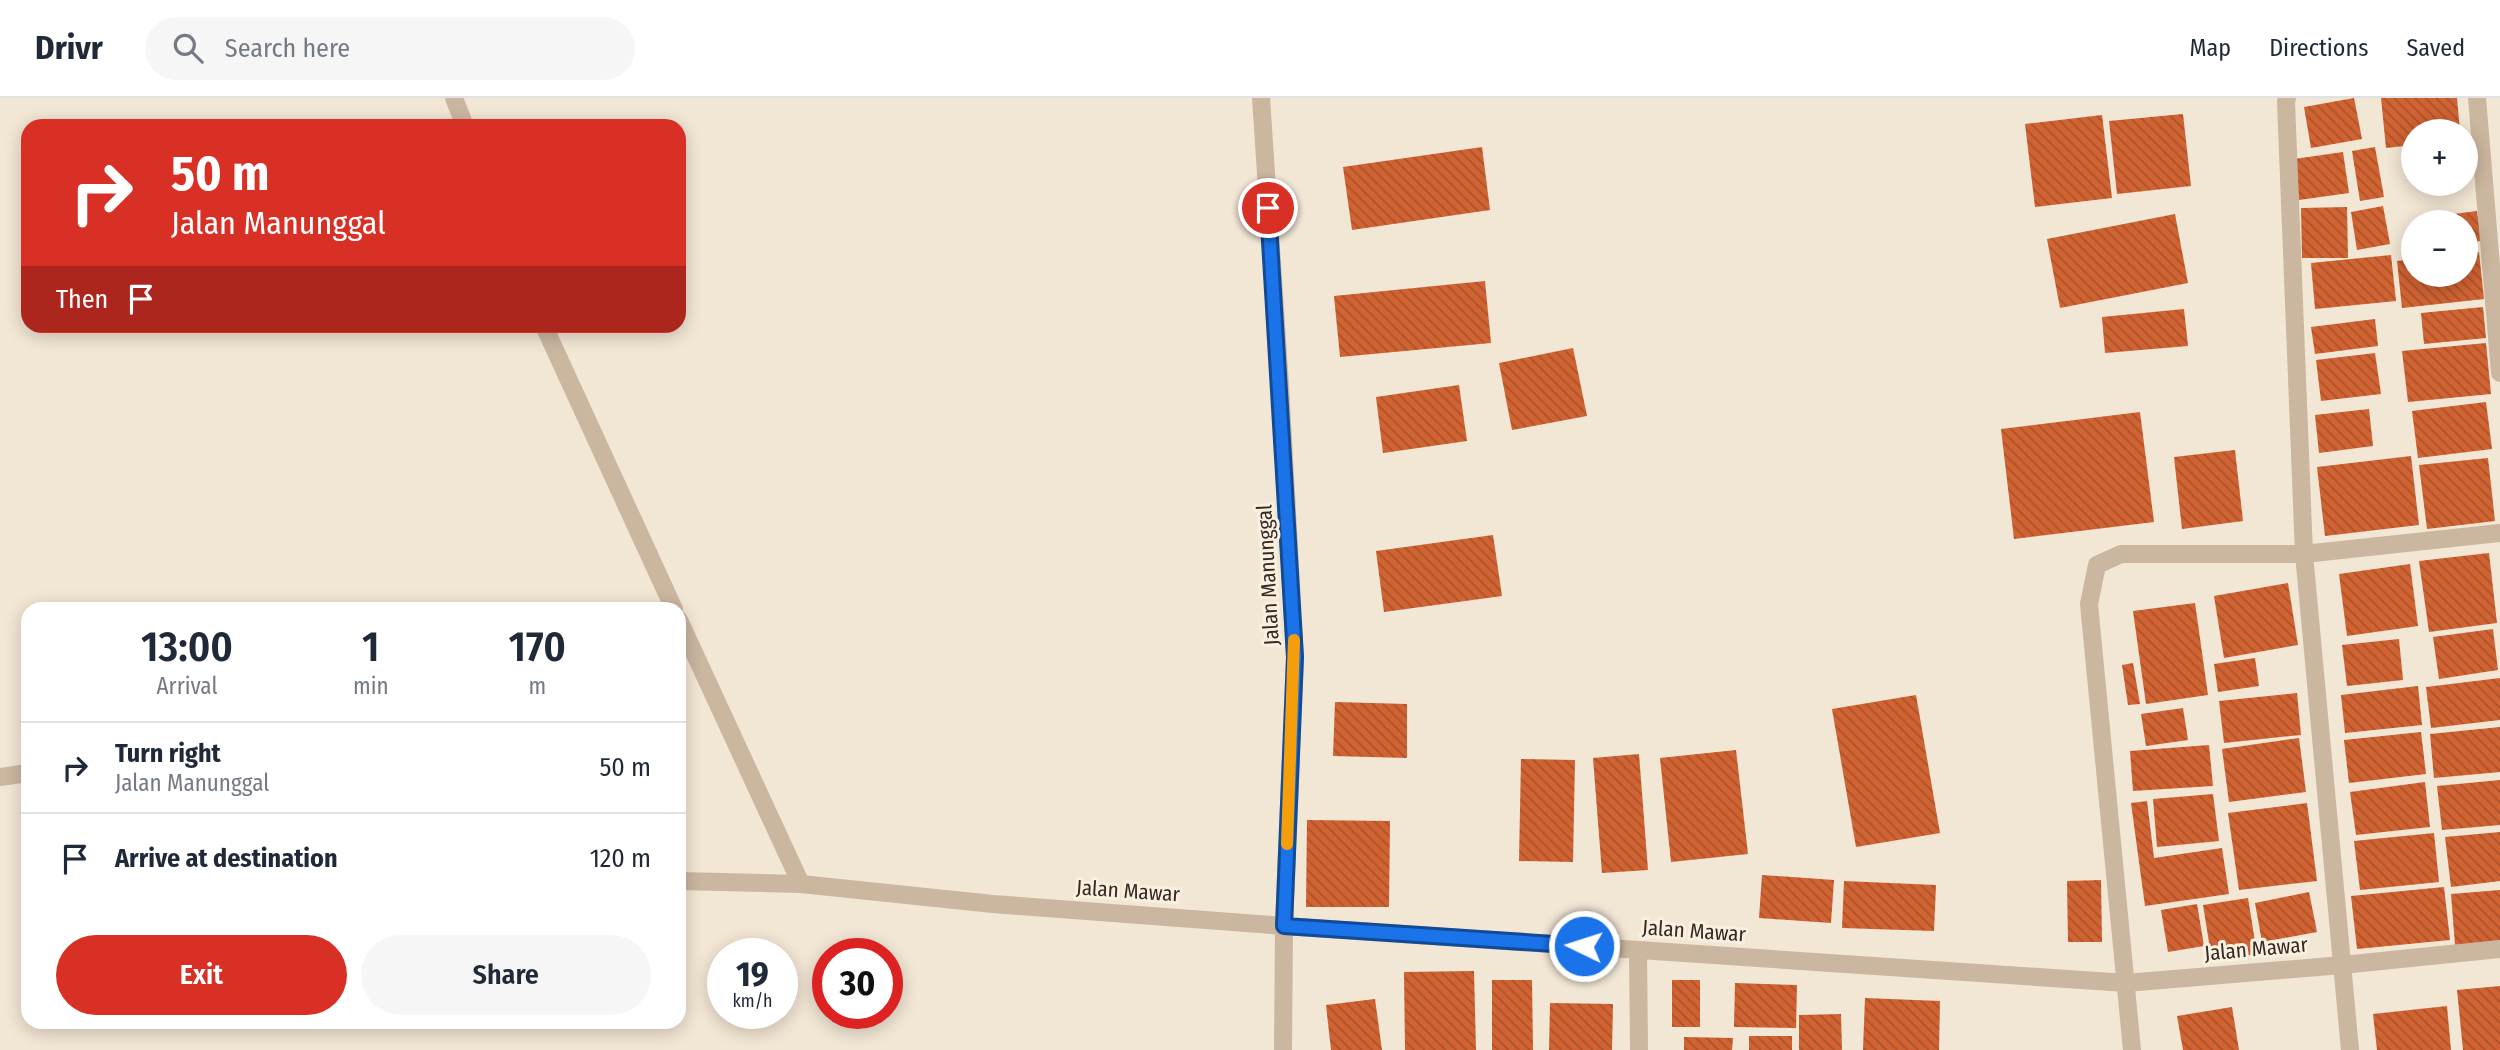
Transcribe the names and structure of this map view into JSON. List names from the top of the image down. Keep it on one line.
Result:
{"streets":{"street":["Jalan Manunggal","Jalan Mawar"]},"crossings":[["Jalan Manunggal","Jalan Mawar"]],"page":{"header":"Drivr","search":"Search here","nav":["Map","Directions","Saved"],"map_buttons":["+","−"],"turn":["50 m","Jalan Manunggal"],"then":"Then","eta":["13:00","Arrival","1","min","170","m"],"list":[{"name":"Turn right","note":"Jalan Manunggal","value":"50 m"},{"name":"Arrive at destination","value":"120 m"}],"buttons":["Exit","Share"],"speed":"19 km/h","limit":"30"}}
